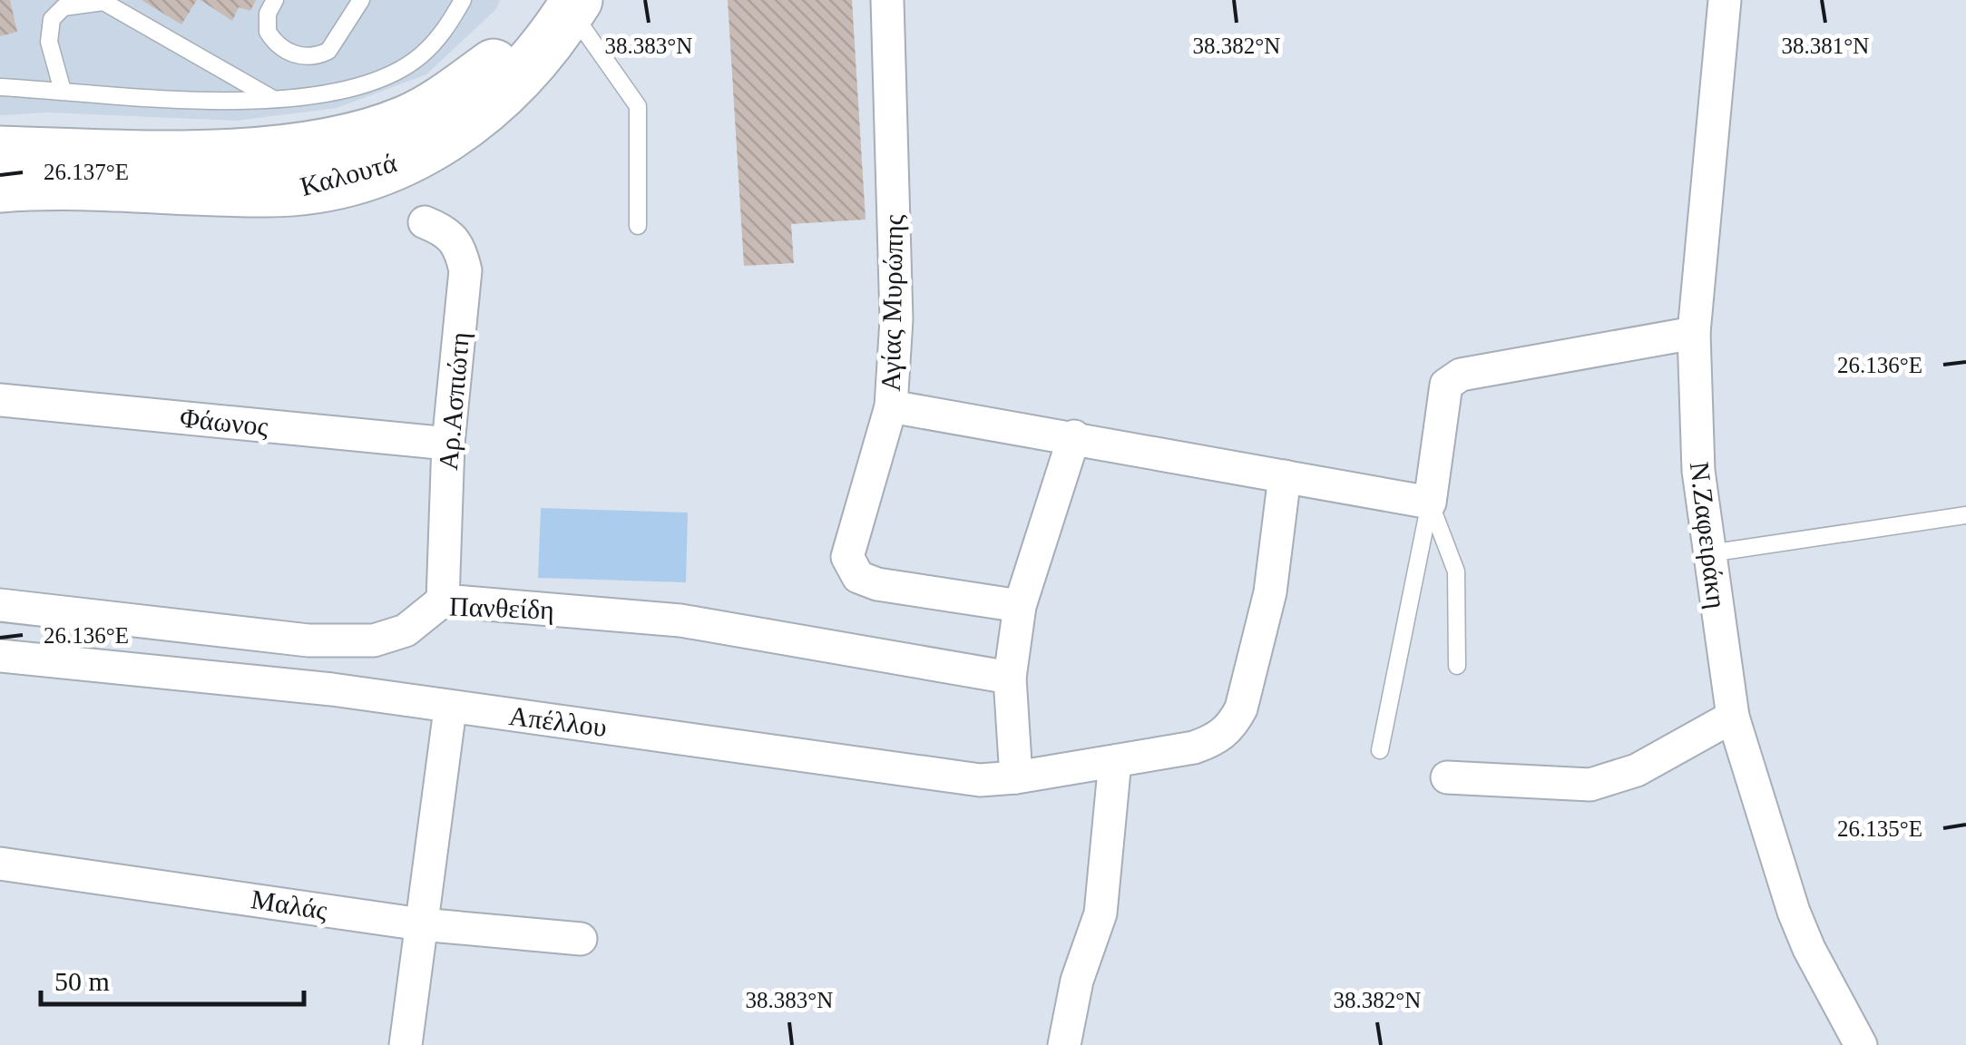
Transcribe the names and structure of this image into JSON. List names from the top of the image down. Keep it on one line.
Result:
{"streets":{"main road":["Καλουτά"],"street":["Αγίας Μυρώπης","Αρ.Ασπιώτη","Φάωνος","Ν.Ζαφειράκη","Πανθείδη","Απέλλου","Μαλάς"]},"crossings":[["Αρ.Ασπιώτη","Φάωνος"],["Αρ.Ασπιώτη","Πανθείδη"]],"scale_bar":"50 m","coordinates":["38.383°N","38.382°N","38.381°N","26.137°E","26.136°E","26.135°E"]}
